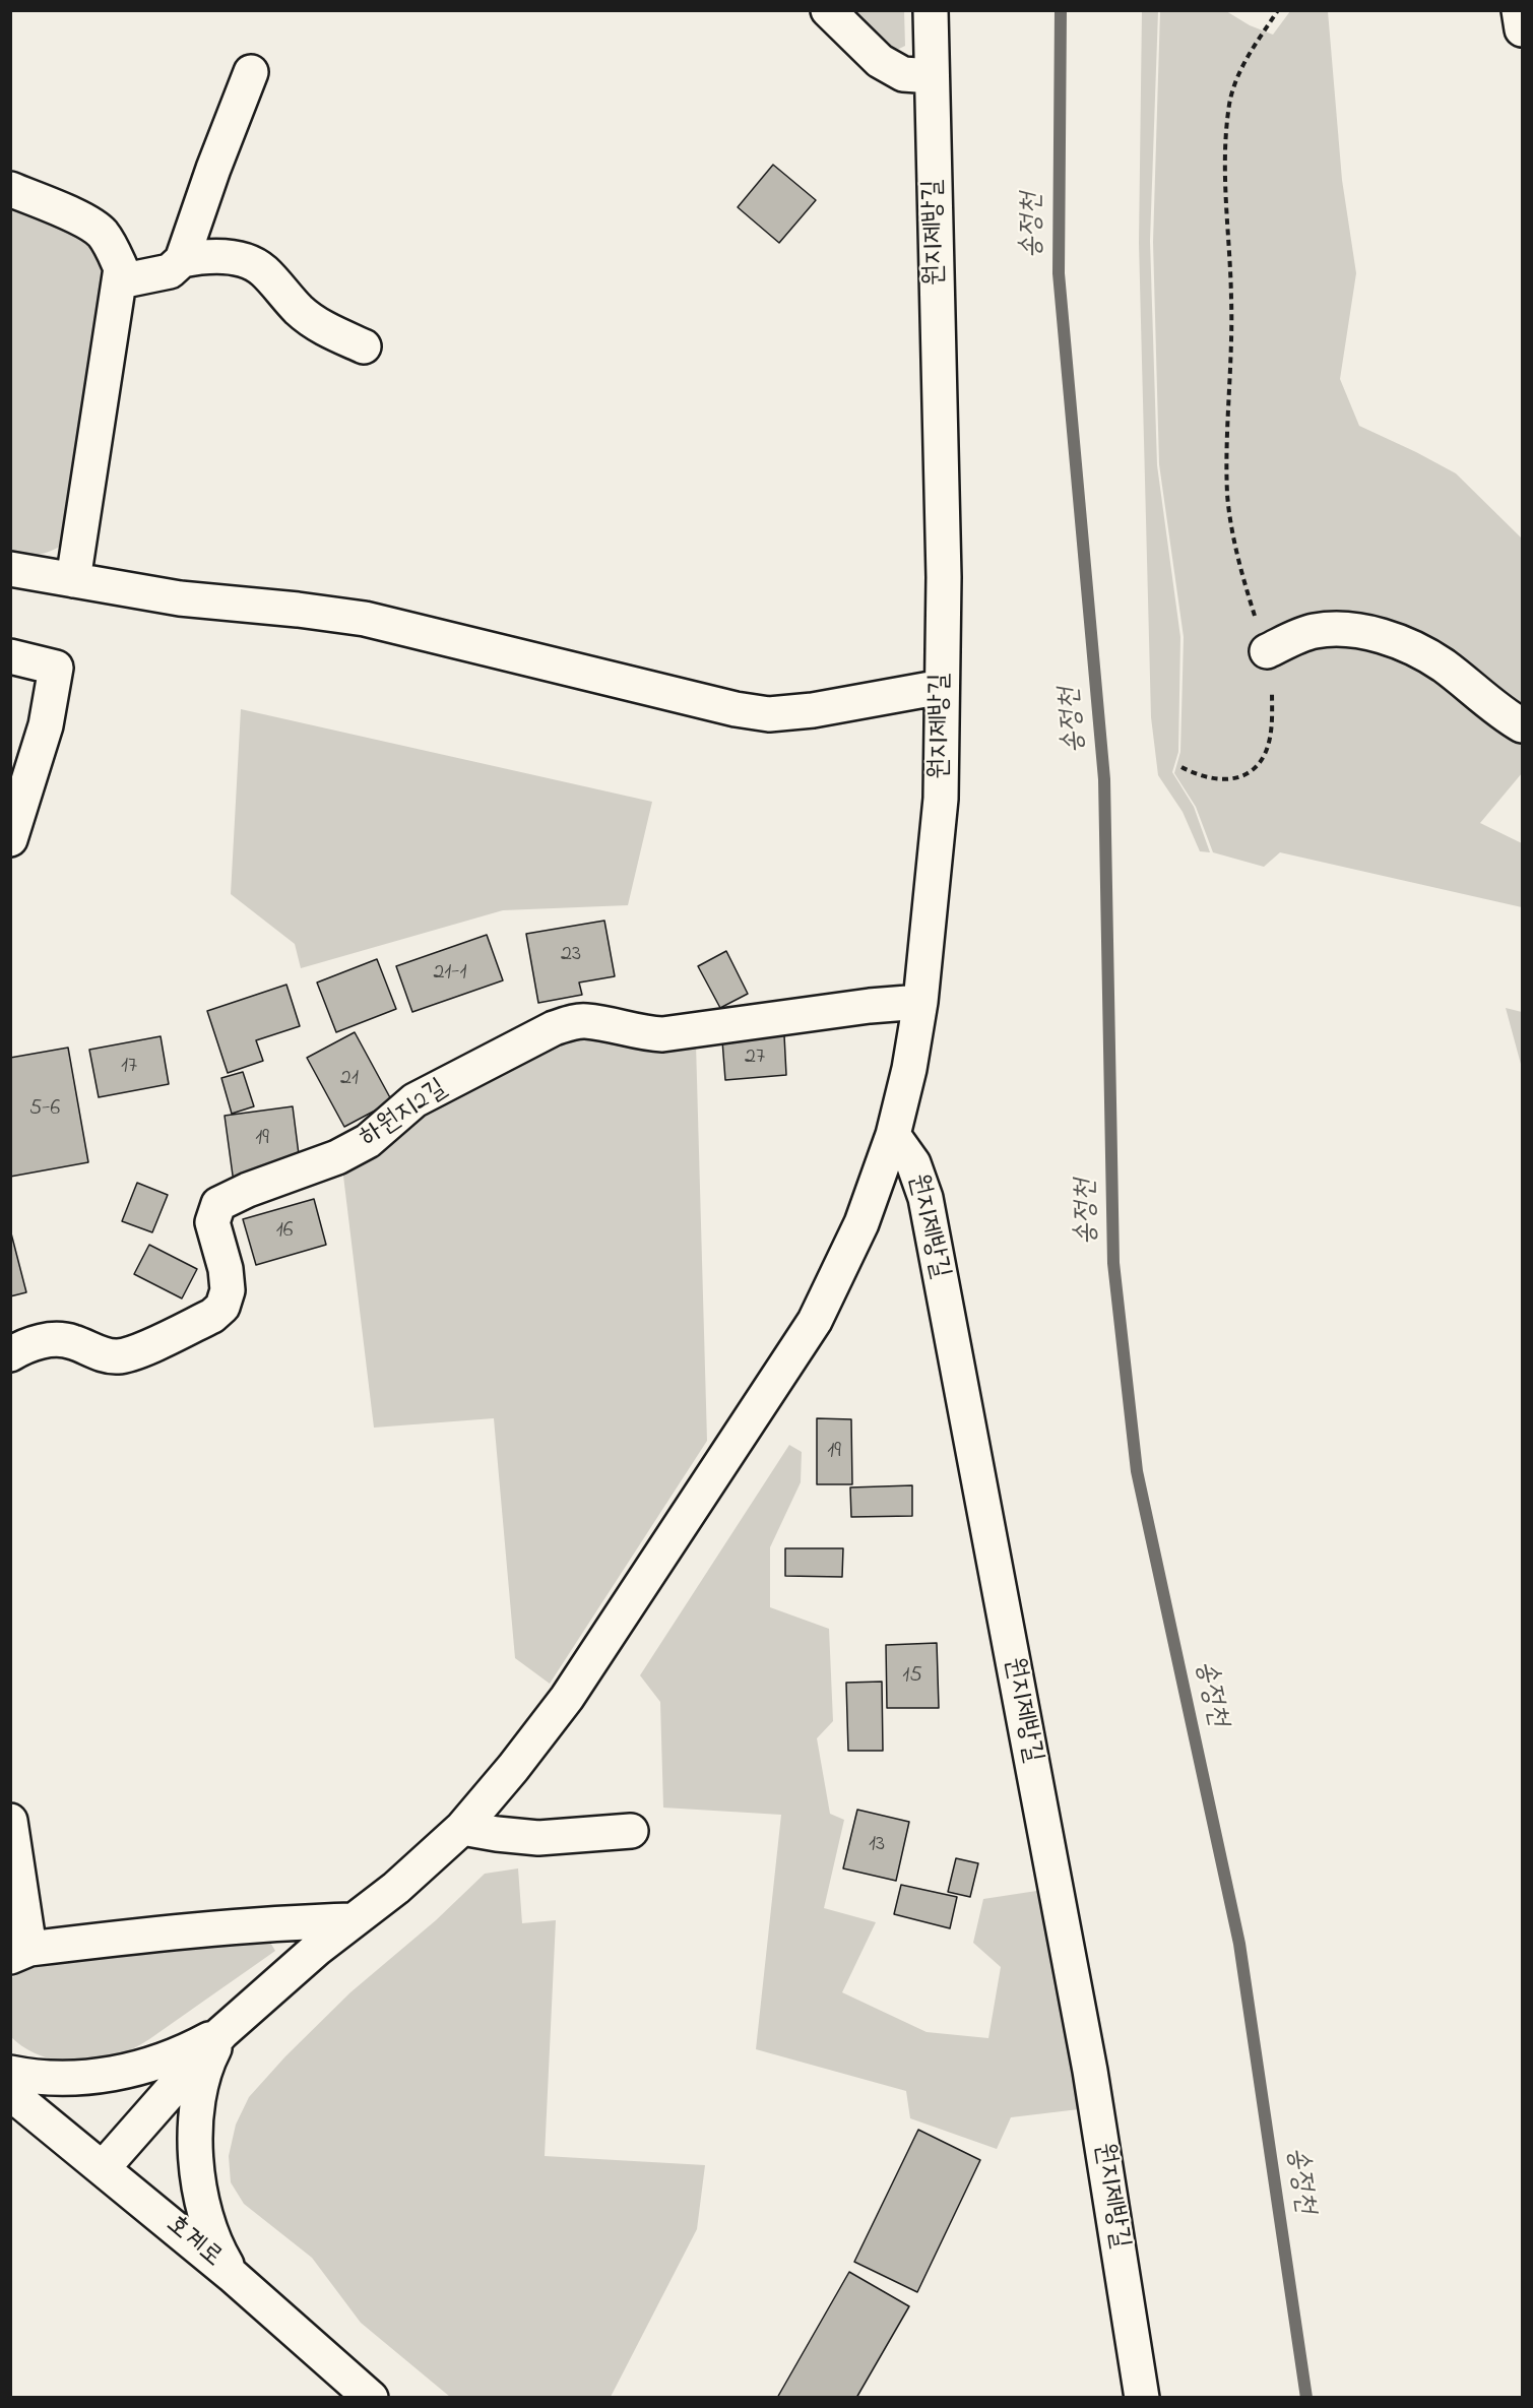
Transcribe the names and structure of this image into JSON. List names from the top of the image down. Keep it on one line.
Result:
{"streets":{"street":["원지제방길","하원지2길","호계로"]},"crossings":[["원지제방길","하원지2길"]],"water":["송정천"],"house_numbers":["23","21-1","27","17","21","5-6","19","16","19","15","13"]}
